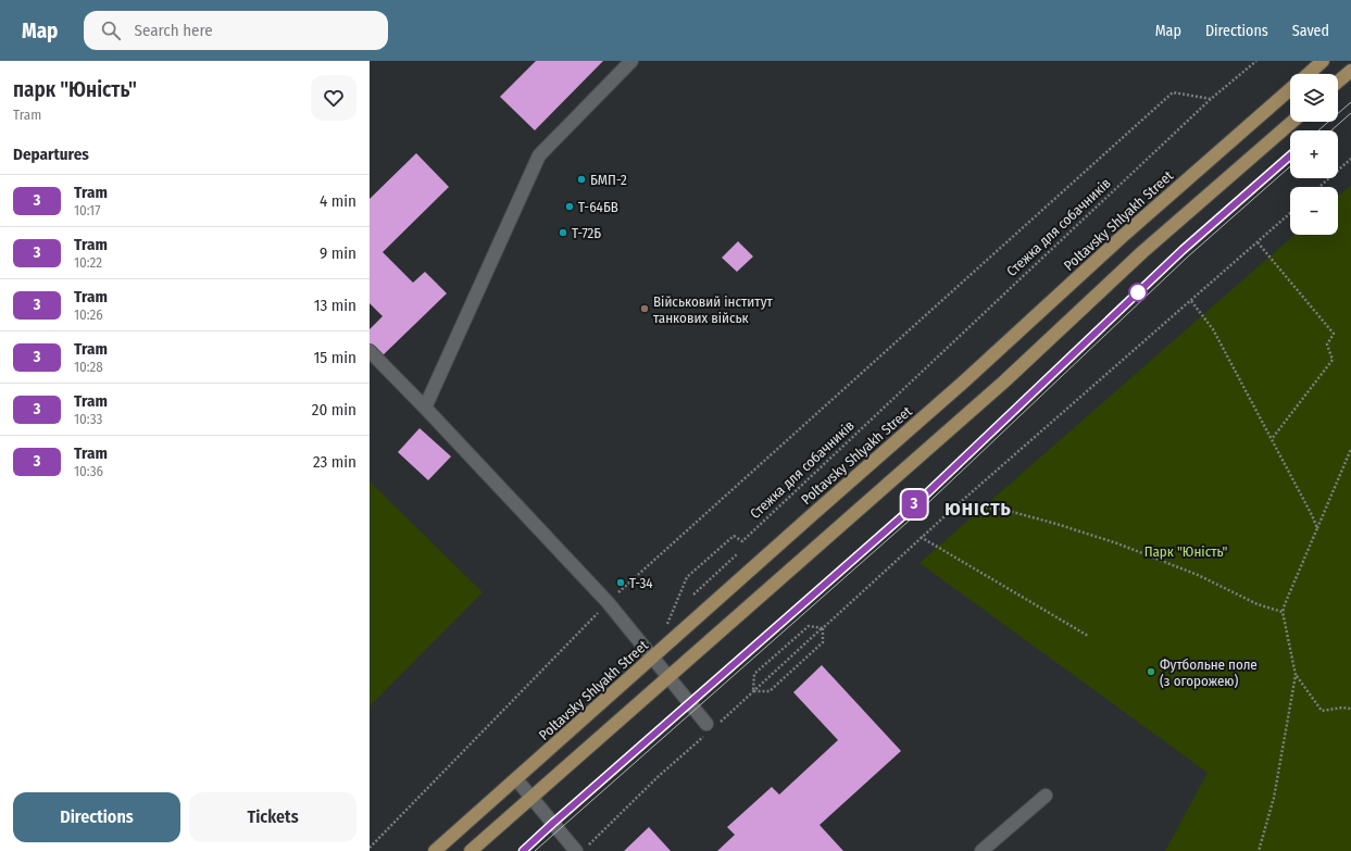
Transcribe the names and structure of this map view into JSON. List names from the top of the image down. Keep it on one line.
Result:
{"streets":{"main road":["Poltavsky Shlyakh Street"],"path":["Стежка для собачників"]},"districts":["ЮНІСТЬ"],"parks":["Парк \"Юність\""],"places":["БМП-2","Т-64БВ","Т-72Б","Військовий інститут танкових військ","T-34","Футбольне поле (з огорожею)"],"lines":["tram line 3"],"page":{"header":"Map","search":"Search here","nav":["Map","Directions","Saved"],"heading":[["парк \"Юність\"","Tram"],"Departures"],"on_map":"3","map_buttons":["+","−"],"list":[{"mark":"3","name":"Tram","note":"10:17","value":"4 min"},{"mark":"3","name":"Tram","note":"10:22","value":"9 min"},{"mark":"3","name":"Tram","note":"10:26","value":"13 min"},{"mark":"3","name":"Tram","note":"10:28","value":"15 min"},{"mark":"3","name":"Tram","note":"10:33","value":"20 min"},{"mark":"3","name":"Tram","note":"10:36","value":"23 min"}],"buttons":["Directions","Tickets"]}}
